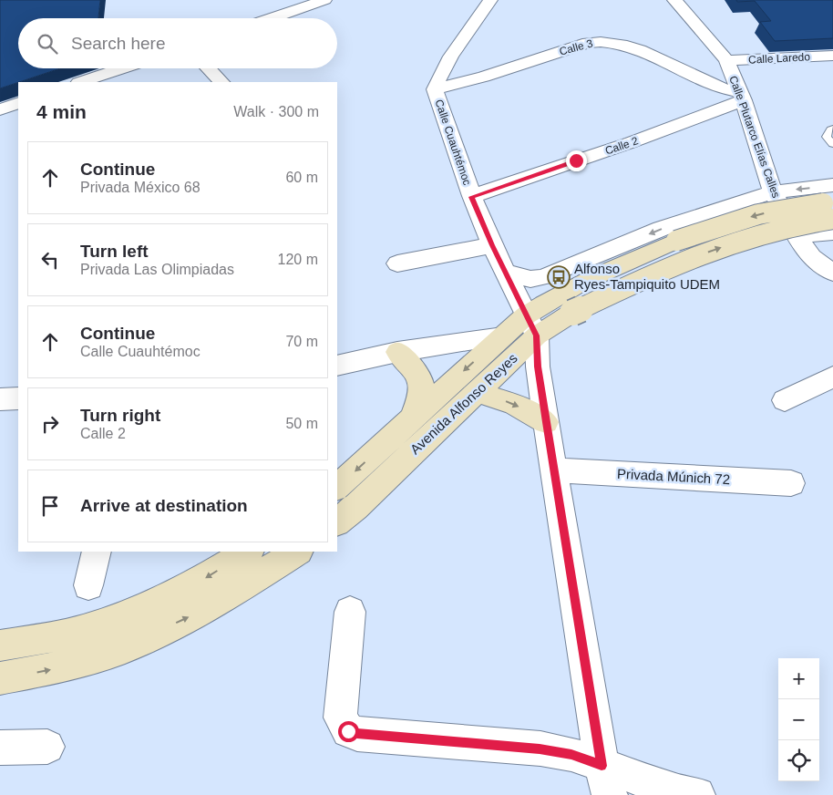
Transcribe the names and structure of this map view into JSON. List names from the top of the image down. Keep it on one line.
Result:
{"streets":{"main road":["Avenida Alfonso Reyes"],"street":["Calle 3","Calle Laredo","Calle Plutarco Elías Calles","Calle Cuauhtémoc","Calle 2","Privada Múnich 72"]},"crossings":[["Calle 3","Calle Plutarco Elías Calles"],["Calle 3","Calle Cuauhtémoc"],["Calle 3","Calle 2"],["Calle Laredo","Calle Plutarco Elías Calles"],["Calle Plutarco Elías Calles","Calle 2"],["Calle Cuauhtémoc","Calle 2"],["Calle Cuauhtémoc","Avenida Alfonso Reyes"]],"places":{"bus stop":["Alfonso Ryes-Tampiquito UDEM"]},"page":{"search":"Search here","heading":["4 min","Walk · 300 m"],"list":[["Continue","Privada México 68","60 m"],["Turn left","Privada Las Olimpiadas","120 m"],["Continue","Calle Cuauhtémoc","70 m"],["Turn right","Calle 2","50 m"],"Arrive at destination"],"map_buttons":["+","−"]}}
